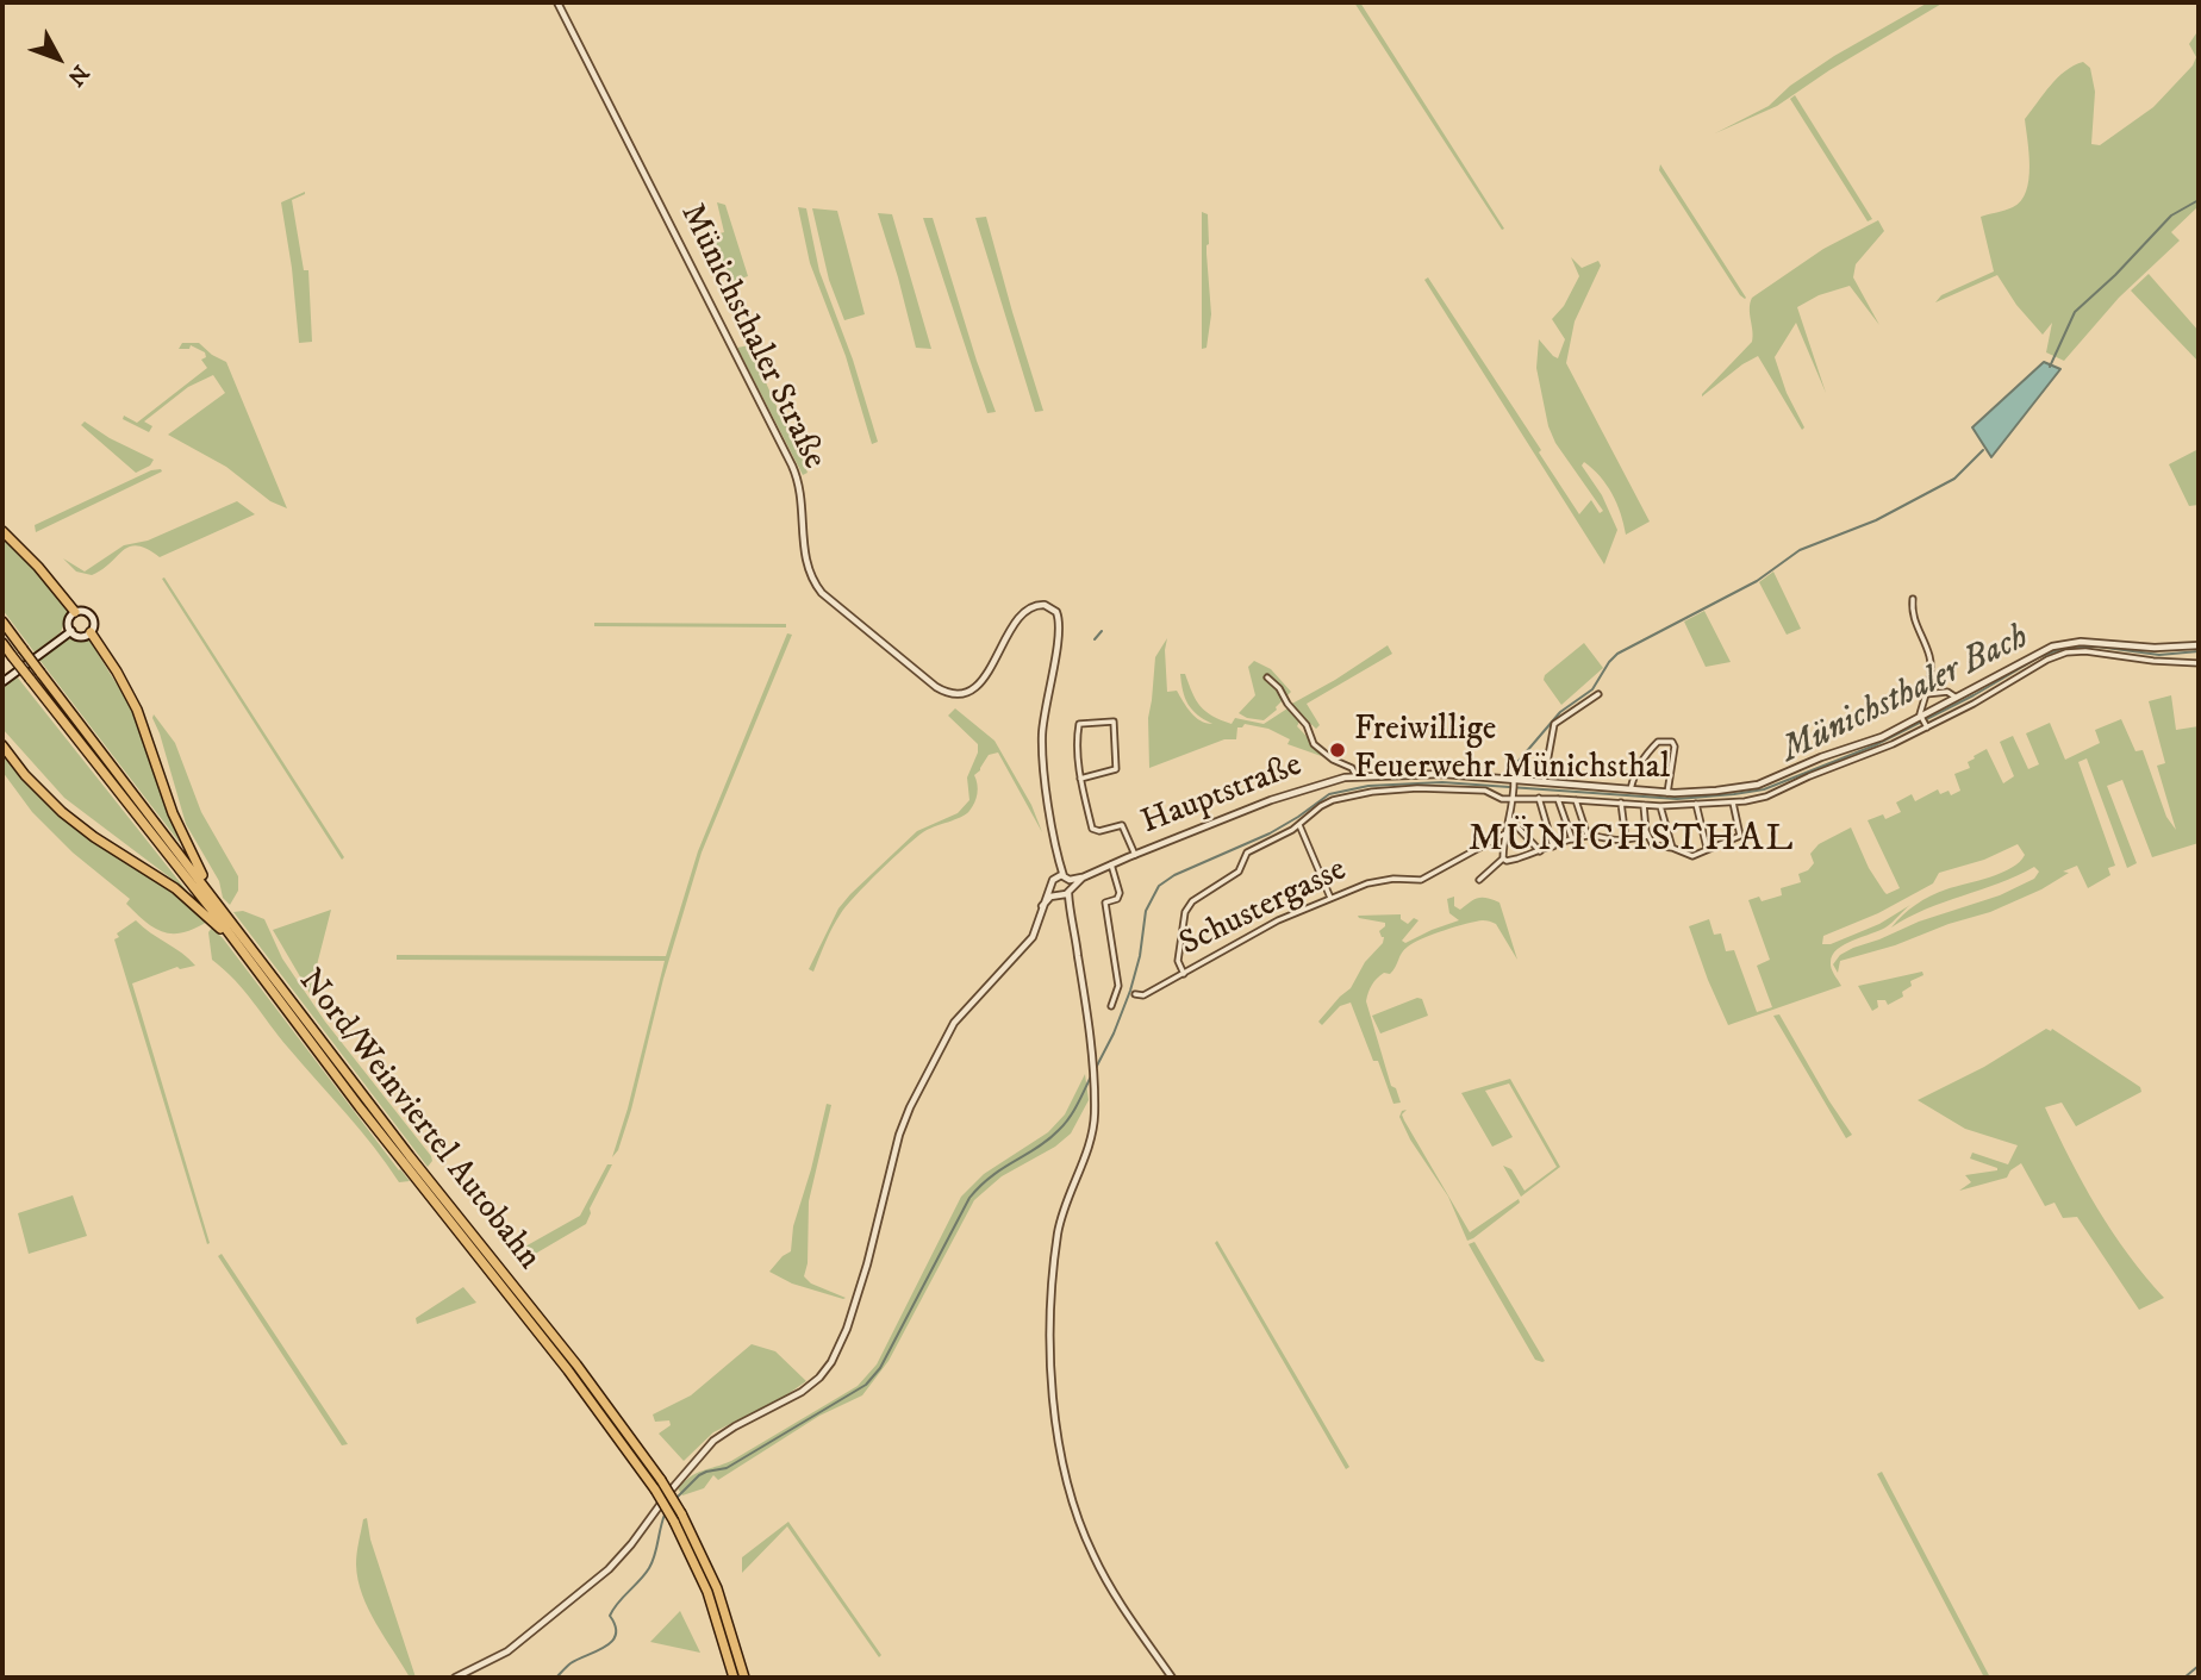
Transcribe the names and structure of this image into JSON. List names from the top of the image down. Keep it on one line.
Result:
{"streets":{"highway":["Nord/Weinviertel Autobahn"],"street":["Münichsthaler Straße","Hauptstraße","Schustergasse"]},"crossings":[["Münichsthaler Straße","Hauptstraße"],["Hauptstraße","Schustergasse"]],"districts":["MÜNICHSTHAL"],"water":["Münichsthaler Bach"],"places":["Freiwillige Feuerwehr Münichsthal"],"north":"bottom right"}
